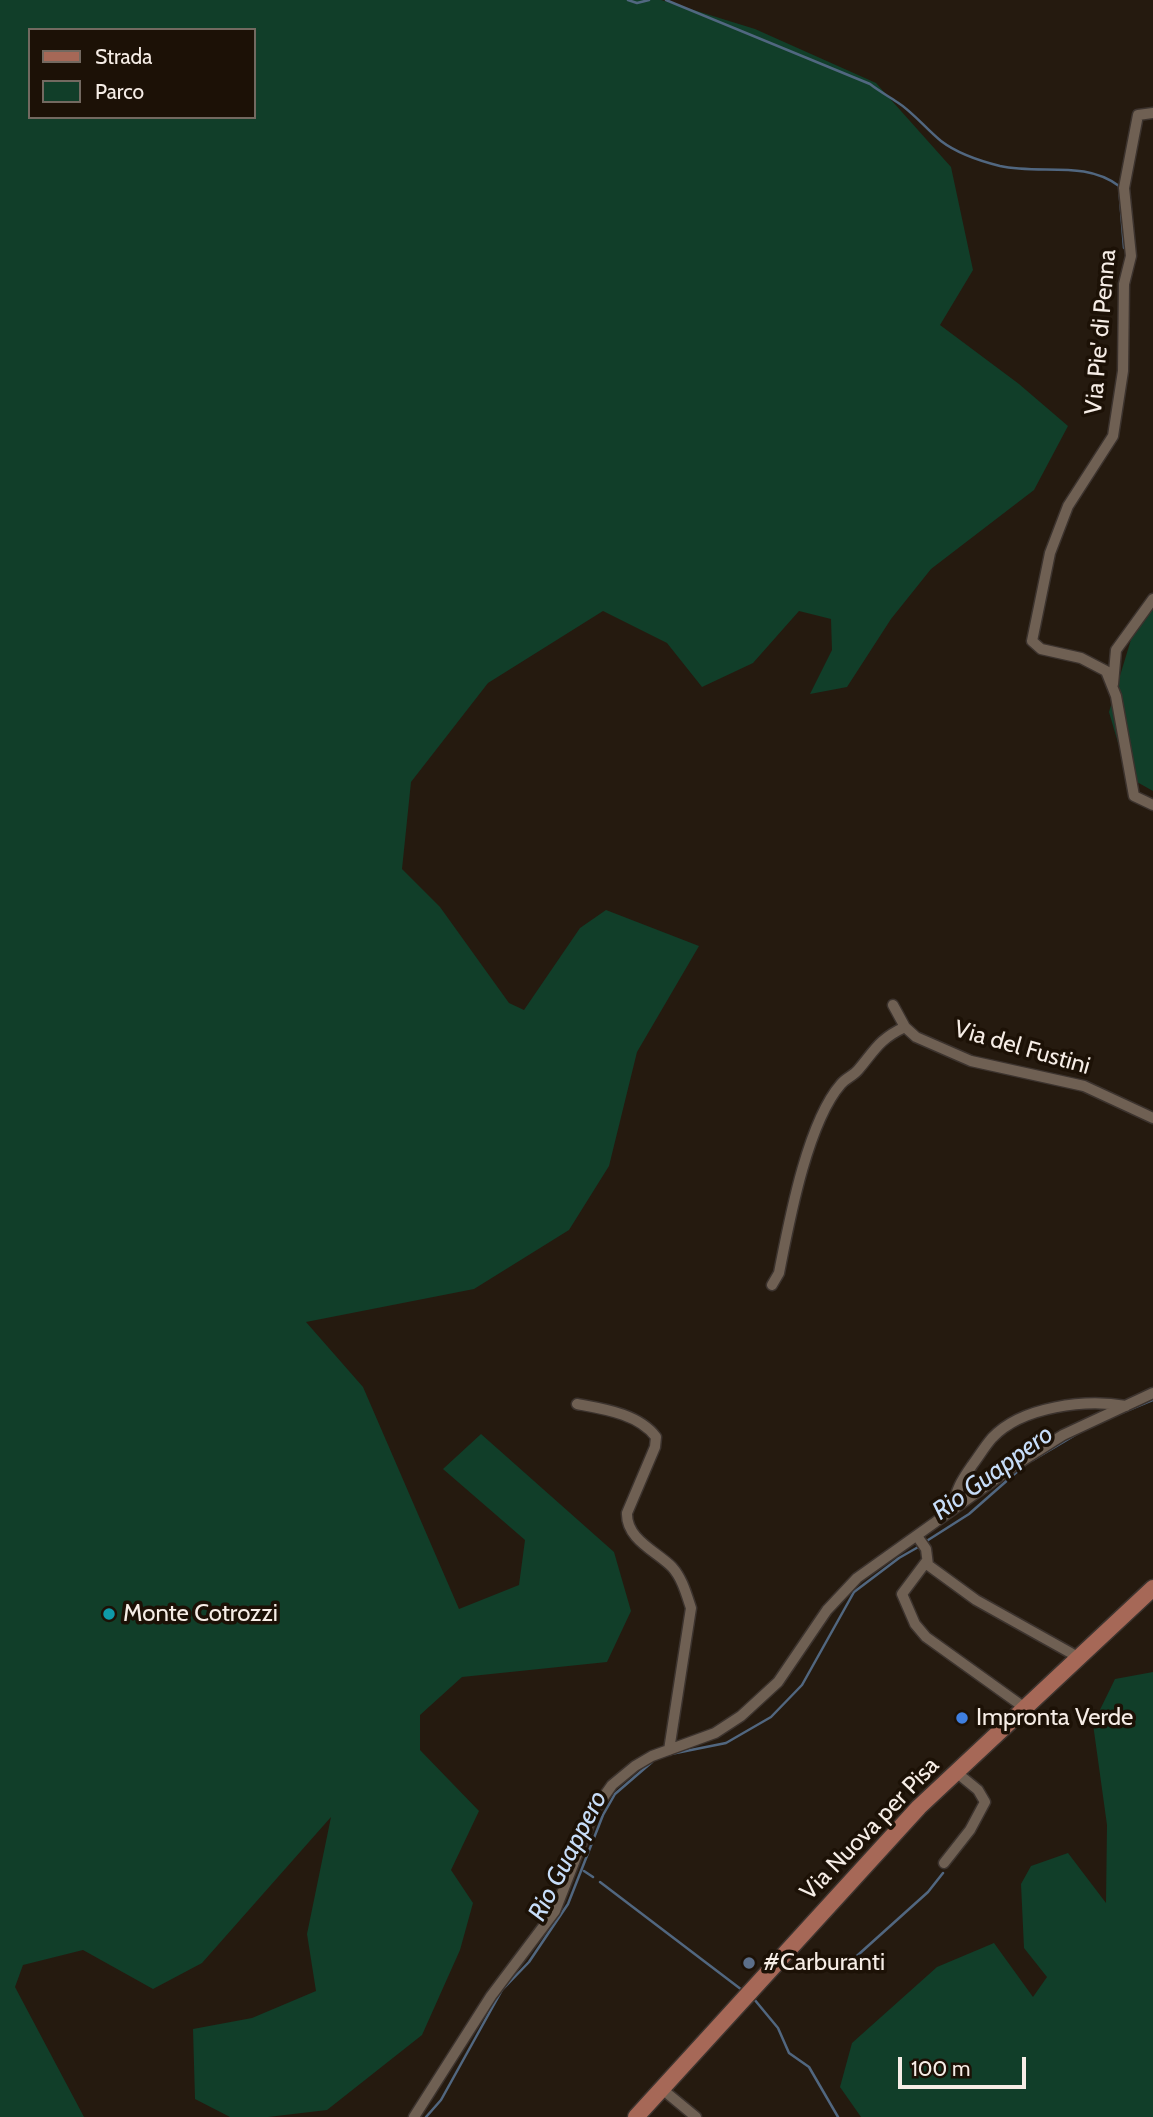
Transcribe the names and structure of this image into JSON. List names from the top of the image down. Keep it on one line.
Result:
{"streets":{"main road":["Via Nuova per Pisa"],"street":["Via Pie' di Penna","Via del Fustini"]},"water":["Rio Guappero"],"places":["Monte Cotrozzi","Impronta Verde","#Carburanti"],"legend":["Strada","Parco"],"scale_bar":"100 m"}
